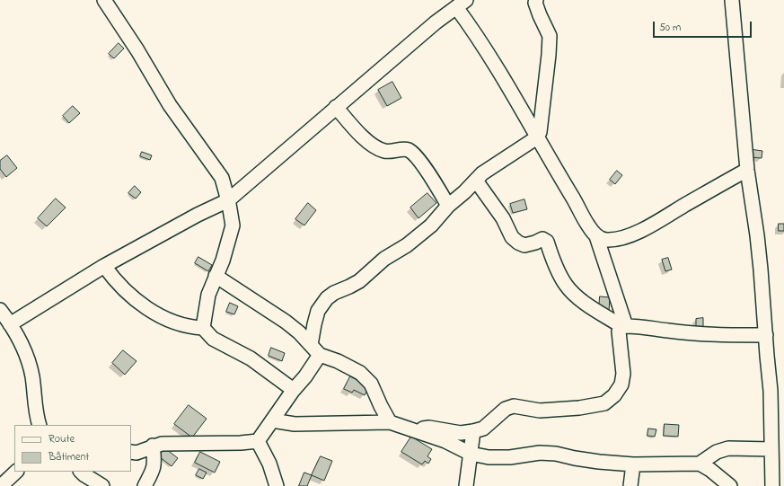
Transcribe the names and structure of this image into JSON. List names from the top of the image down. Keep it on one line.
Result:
{"legend":["Route","Bâtiment"],"scale_bar":"50 m"}
